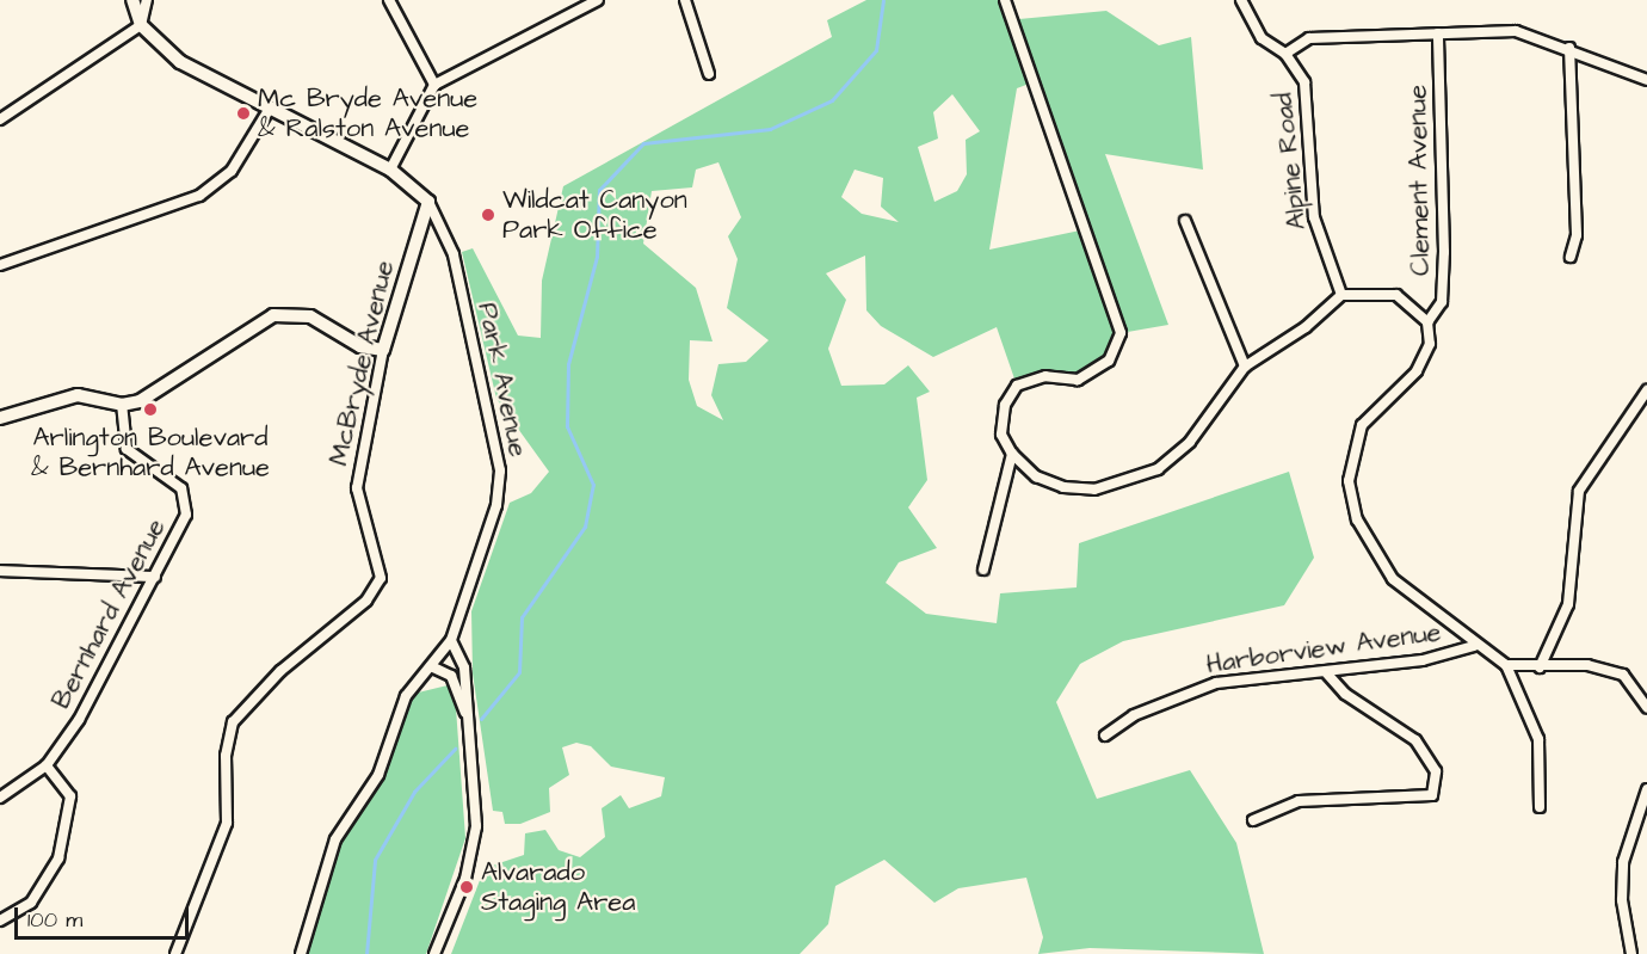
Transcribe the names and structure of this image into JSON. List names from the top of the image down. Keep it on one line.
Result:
{"streets":{"main road":["McBryde Avenue"],"street":["Alpine Road","Clement Avenue","Park Avenue","Bernhard Avenue","Harborview Avenue"]},"crossings":[["Clement Avenue","Harborview Avenue"],["McBryde Avenue","Park Avenue"]],"places":["Mc Bryde Avenue & Ralston Avenue","Wildcat Canyon Park Office","Arlington Boulevard & Bernhard Avenue","Alvarado Staging Area"],"scale_bar":"100 m"}
